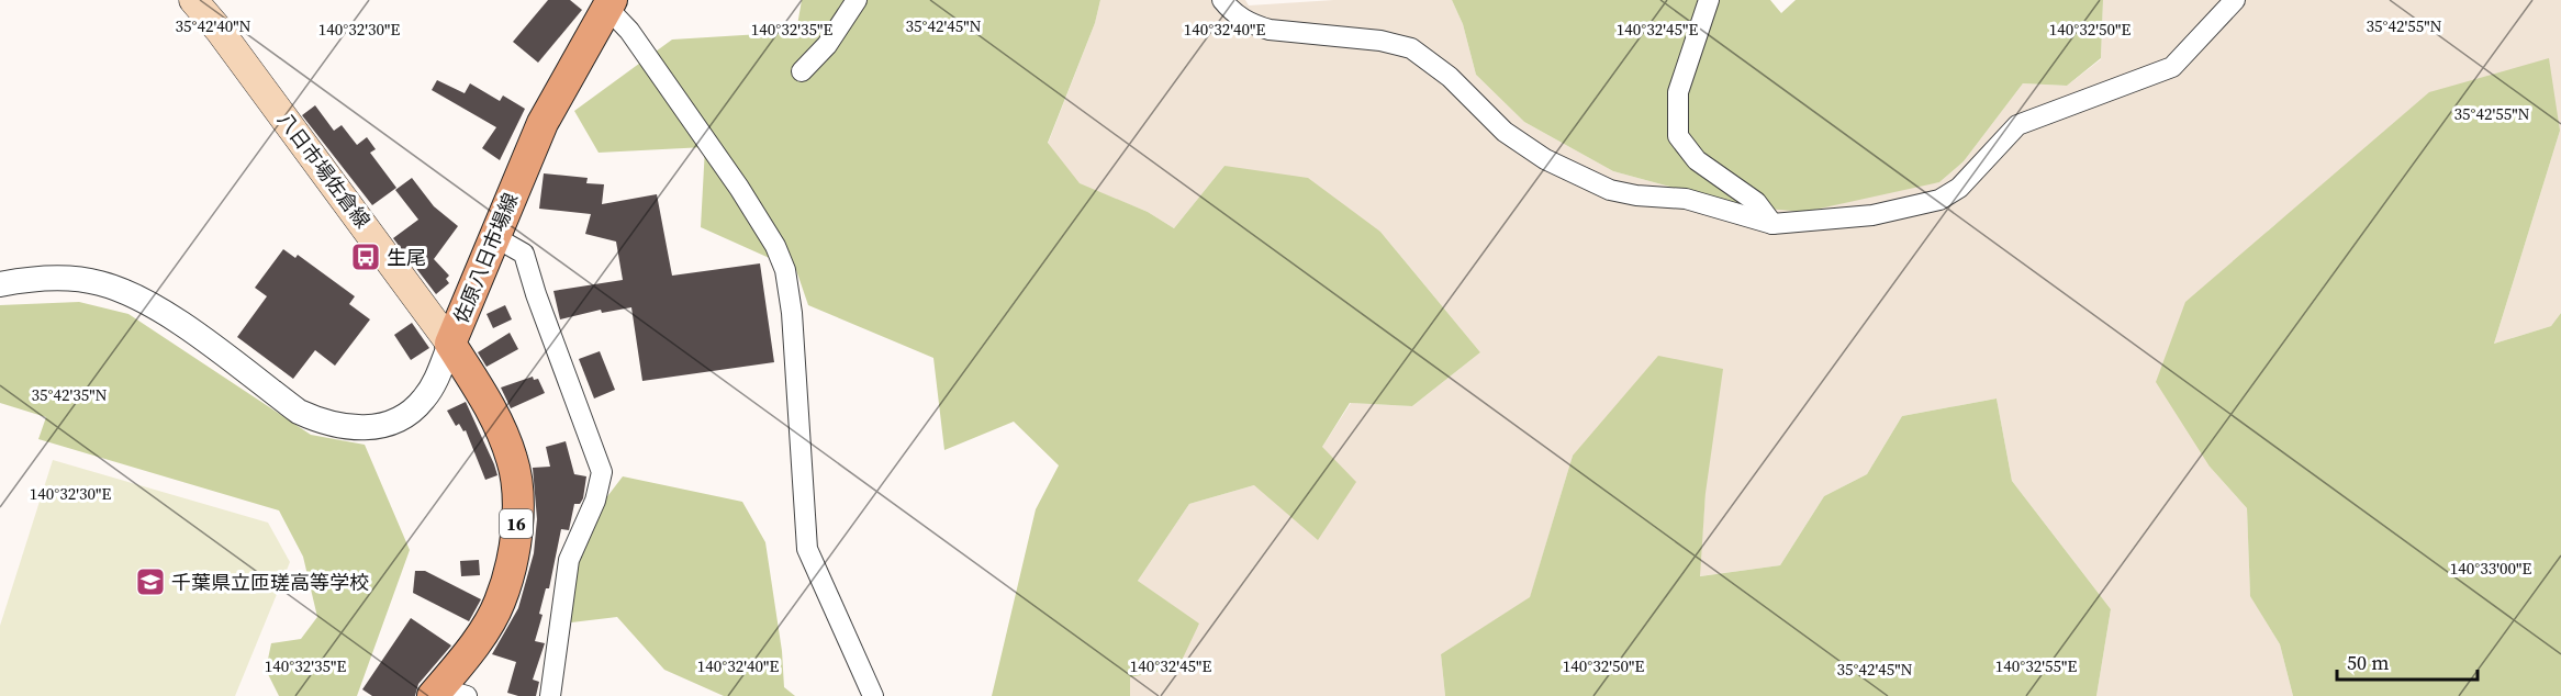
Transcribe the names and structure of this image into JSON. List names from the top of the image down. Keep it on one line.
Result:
{"streets":{"main road":["八日市場佐倉線","佐原八日市場線","16"]},"crossings":[["八日市場佐倉線","佐原八日市場線"]],"places":{"bus stop":["生尾"],"school or university":["千葉県立匝瑳高等学校"]},"scale_bar":"50 m","coordinates":["35°42'40\"N","35°42'55\"N","35°42'45\"N","140°32'30\"E","140°32'35\"E","140°32'45\"E","140°32'50\"E","140°32'40\"E","35°42'35\"N","140°33'00\"E","140°32'55\"E"]}
